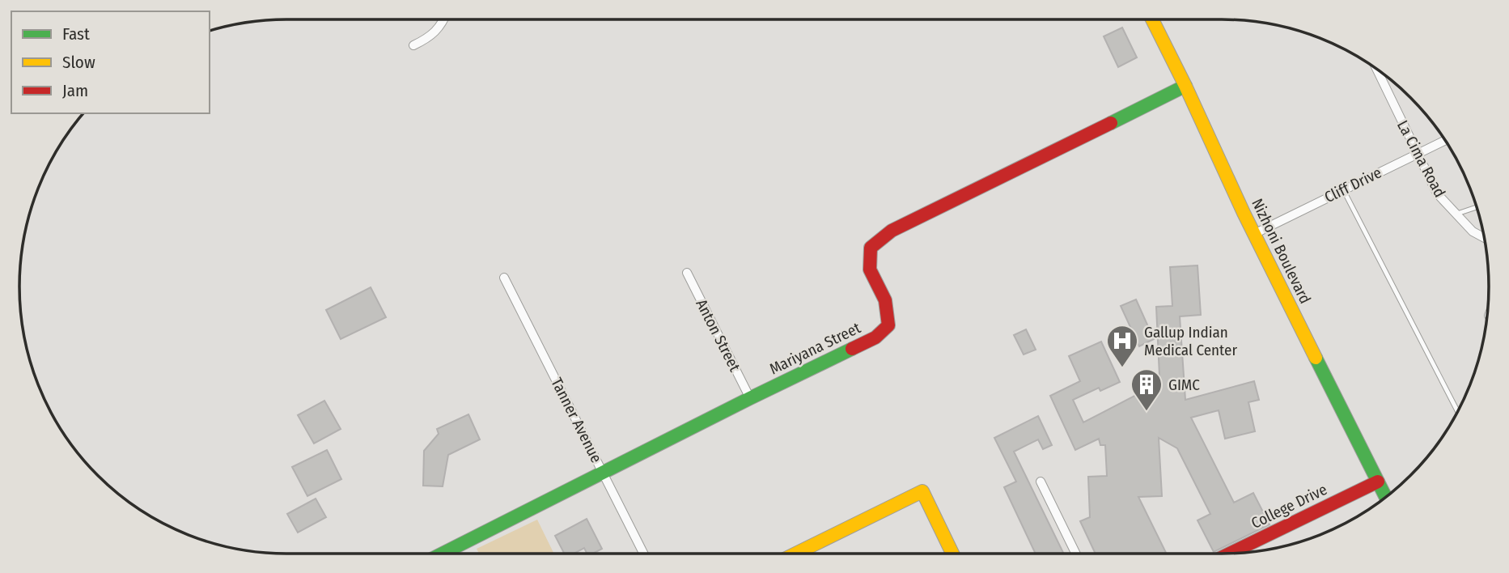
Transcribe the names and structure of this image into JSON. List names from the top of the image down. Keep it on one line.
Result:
{"streets":{"street":["La Cima Road","Cliff Drive","Nizhoni Boulevard","Anton Street","Mariyana Street","Tanner Avenue","College Drive"]},"crossings":[["La Cima Road","Cliff Drive"],["Cliff Drive","Nizhoni Boulevard"],["Nizhoni Boulevard","Mariyana Street"],["Nizhoni Boulevard","College Drive"],["Anton Street","Mariyana Street"],["Mariyana Street","Tanner Avenue"]],"places":{"hospital":["Gallup Indian Medical Center"],"building":["GIMC"]},"legend":["Fast","Slow","Jam"]}
